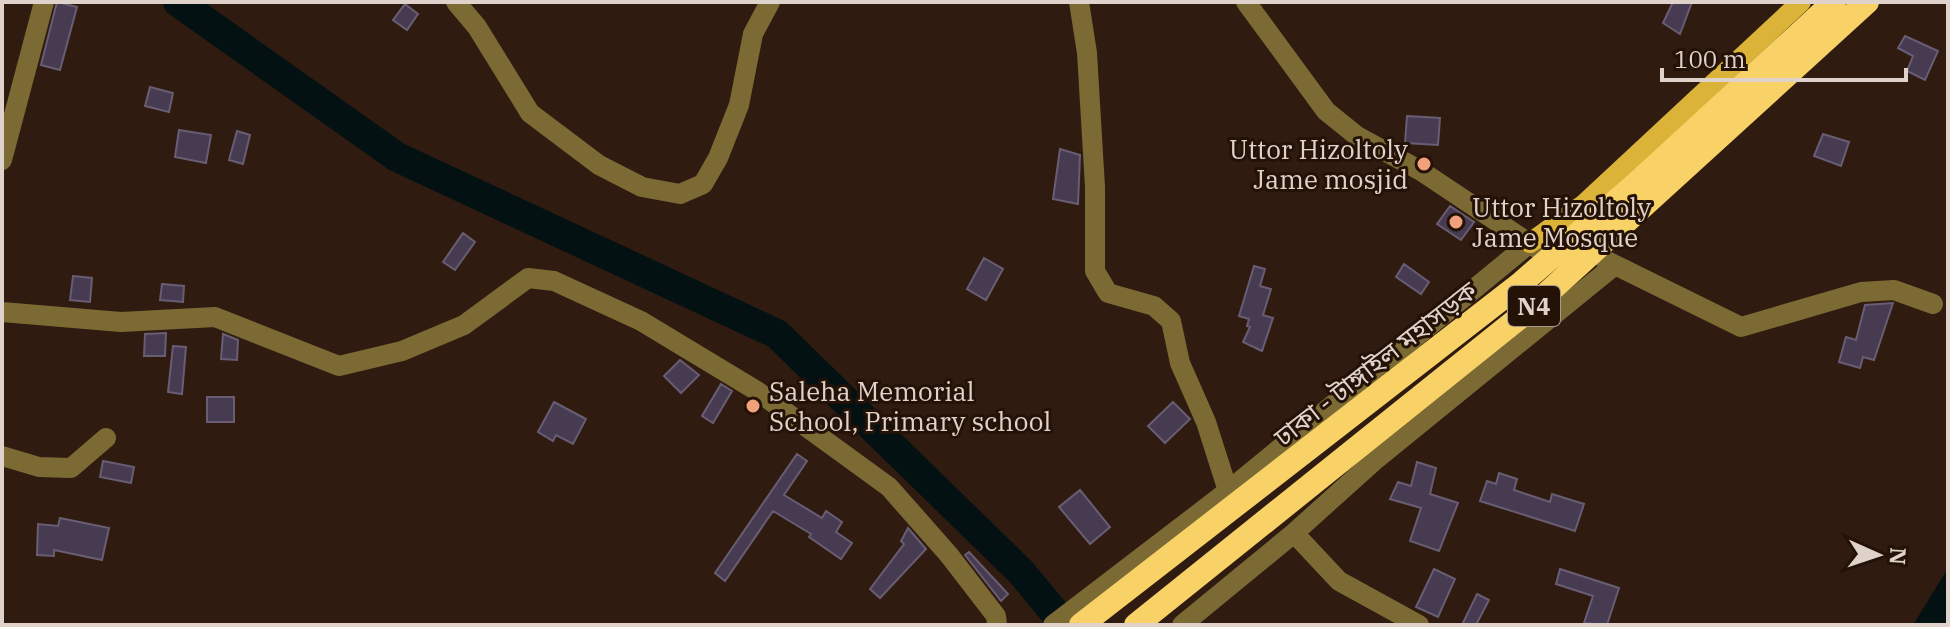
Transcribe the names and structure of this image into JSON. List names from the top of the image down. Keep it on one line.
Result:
{"streets":{"highway":["N4","ঢাকা - টাঙ্গাইল মহাসড়ক"]},"places":["Uttor Hizoltoly Jame mosjid","Uttor Hizoltoly Jame Mosque","Saleha Memorial School, Primary school"],"scale_bar":"100 m","north":"right"}
